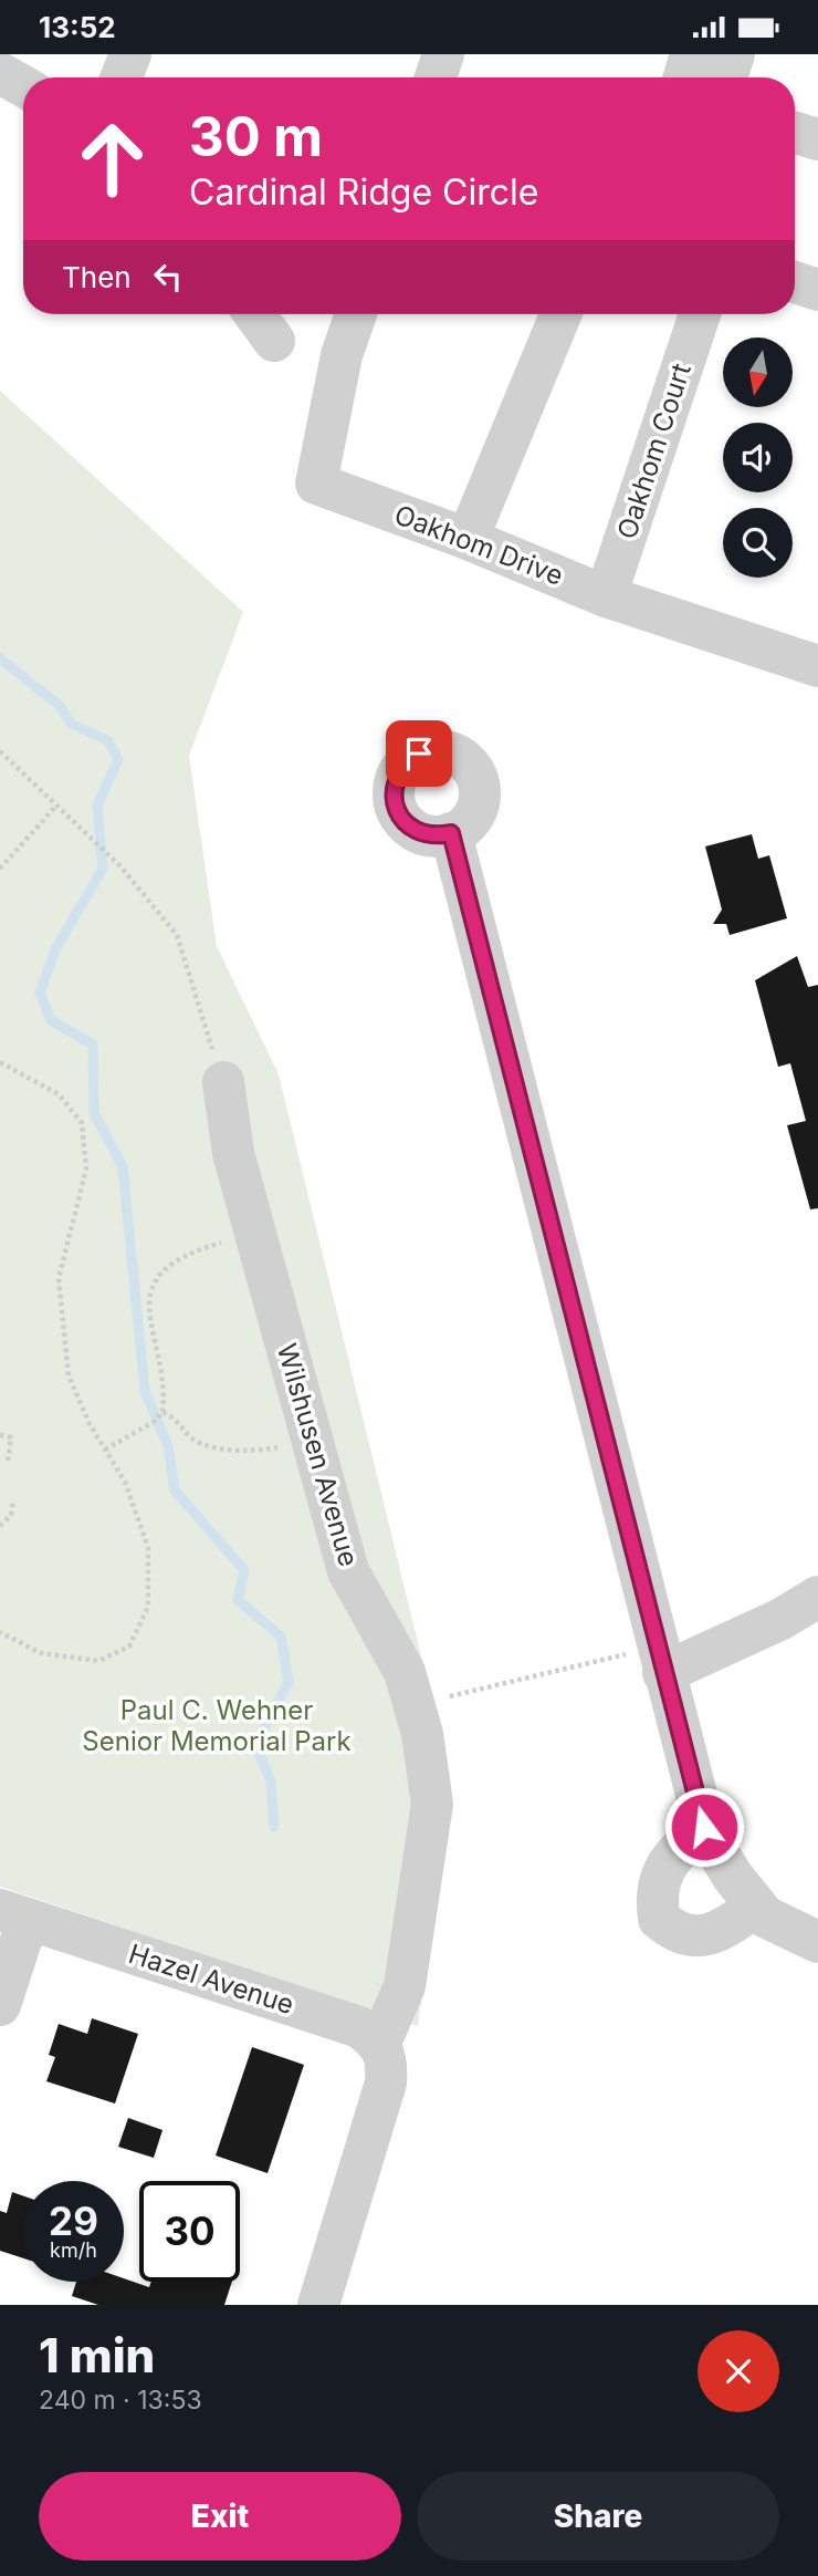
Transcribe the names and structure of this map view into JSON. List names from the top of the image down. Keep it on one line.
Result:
{"streets":{"street":["Oakhom Court","Oakhom Drive","Wilshusen Avenue","Hazel Avenue"]},"crossings":[["Oakhom Court","Oakhom Drive"],["Wilshusen Avenue","Hazel Avenue"]],"parks":["Paul C. Wehner Senior Memorial Park"],"north":"bottom","page":{"status":"13:52","turn":["30 m","Cardinal Ridge Circle"],"then":"Then","speed":"29 km/h","limit":"30","heading":["1 min","240 m · 13:53"],"buttons":["Exit","Share"]}}
